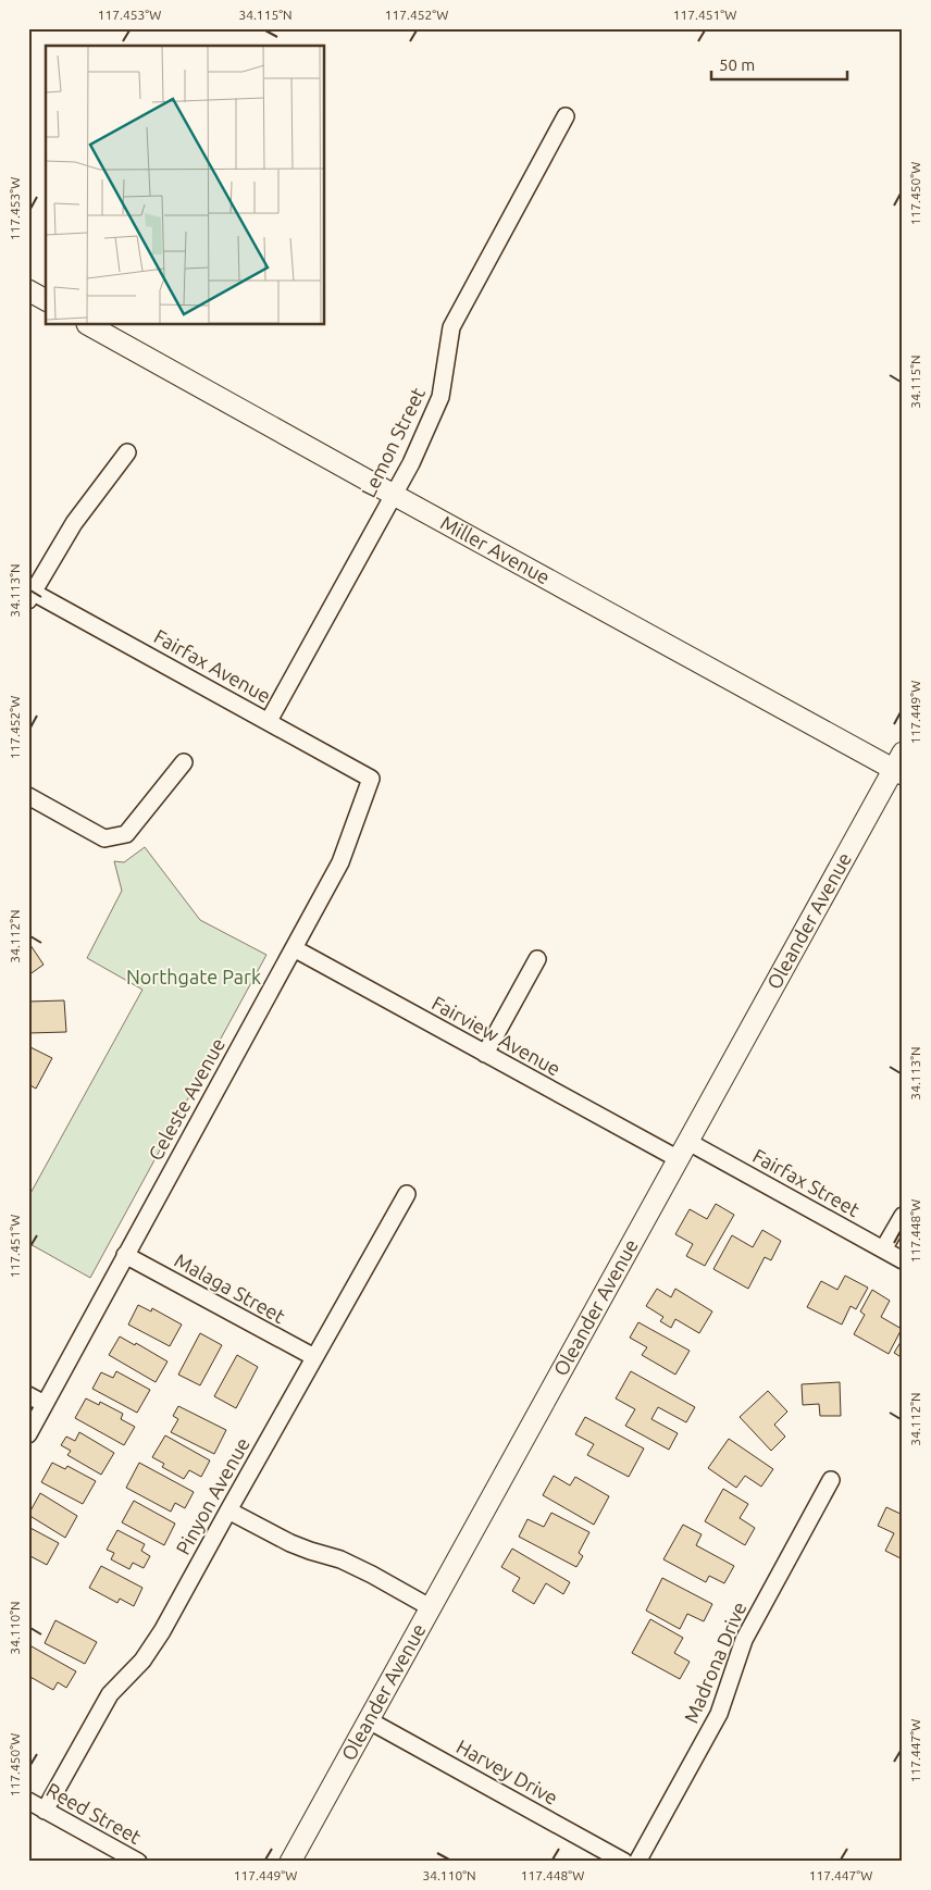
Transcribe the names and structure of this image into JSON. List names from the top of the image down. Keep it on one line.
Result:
{"streets":{"street":["Lemon Street","Miller Avenue","Fairfax Avenue","Oleander Avenue","Fairview Avenue","Celeste Avenue","Fairfax Street","Malaga Street","Pinyon Avenue","Madrona Drive","Harvey Drive","Reed Street"]},"crossings":[["Lemon Street","Miller Avenue"],["Lemon Street","Fairfax Avenue"],["Miller Avenue","Oleander Avenue"],["Fairfax Avenue","Celeste Avenue"],["Oleander Avenue","Fairview Avenue"],["Oleander Avenue","Fairfax Street"],["Oleander Avenue","Harvey Drive"],["Fairview Avenue","Celeste Avenue"],["Celeste Avenue","Malaga Street"],["Malaga Street","Pinyon Avenue"],["Pinyon Avenue","Reed Street"]],"parks":["Northgate Park"],"scale_bar":"50 m","coordinates":["117.453°W","34.115°N","117.452°W","117.451°W","117.450°W","34.113°N","117.449°W","34.112°N","117.448°W","34.110°N","117.447°W"]}
